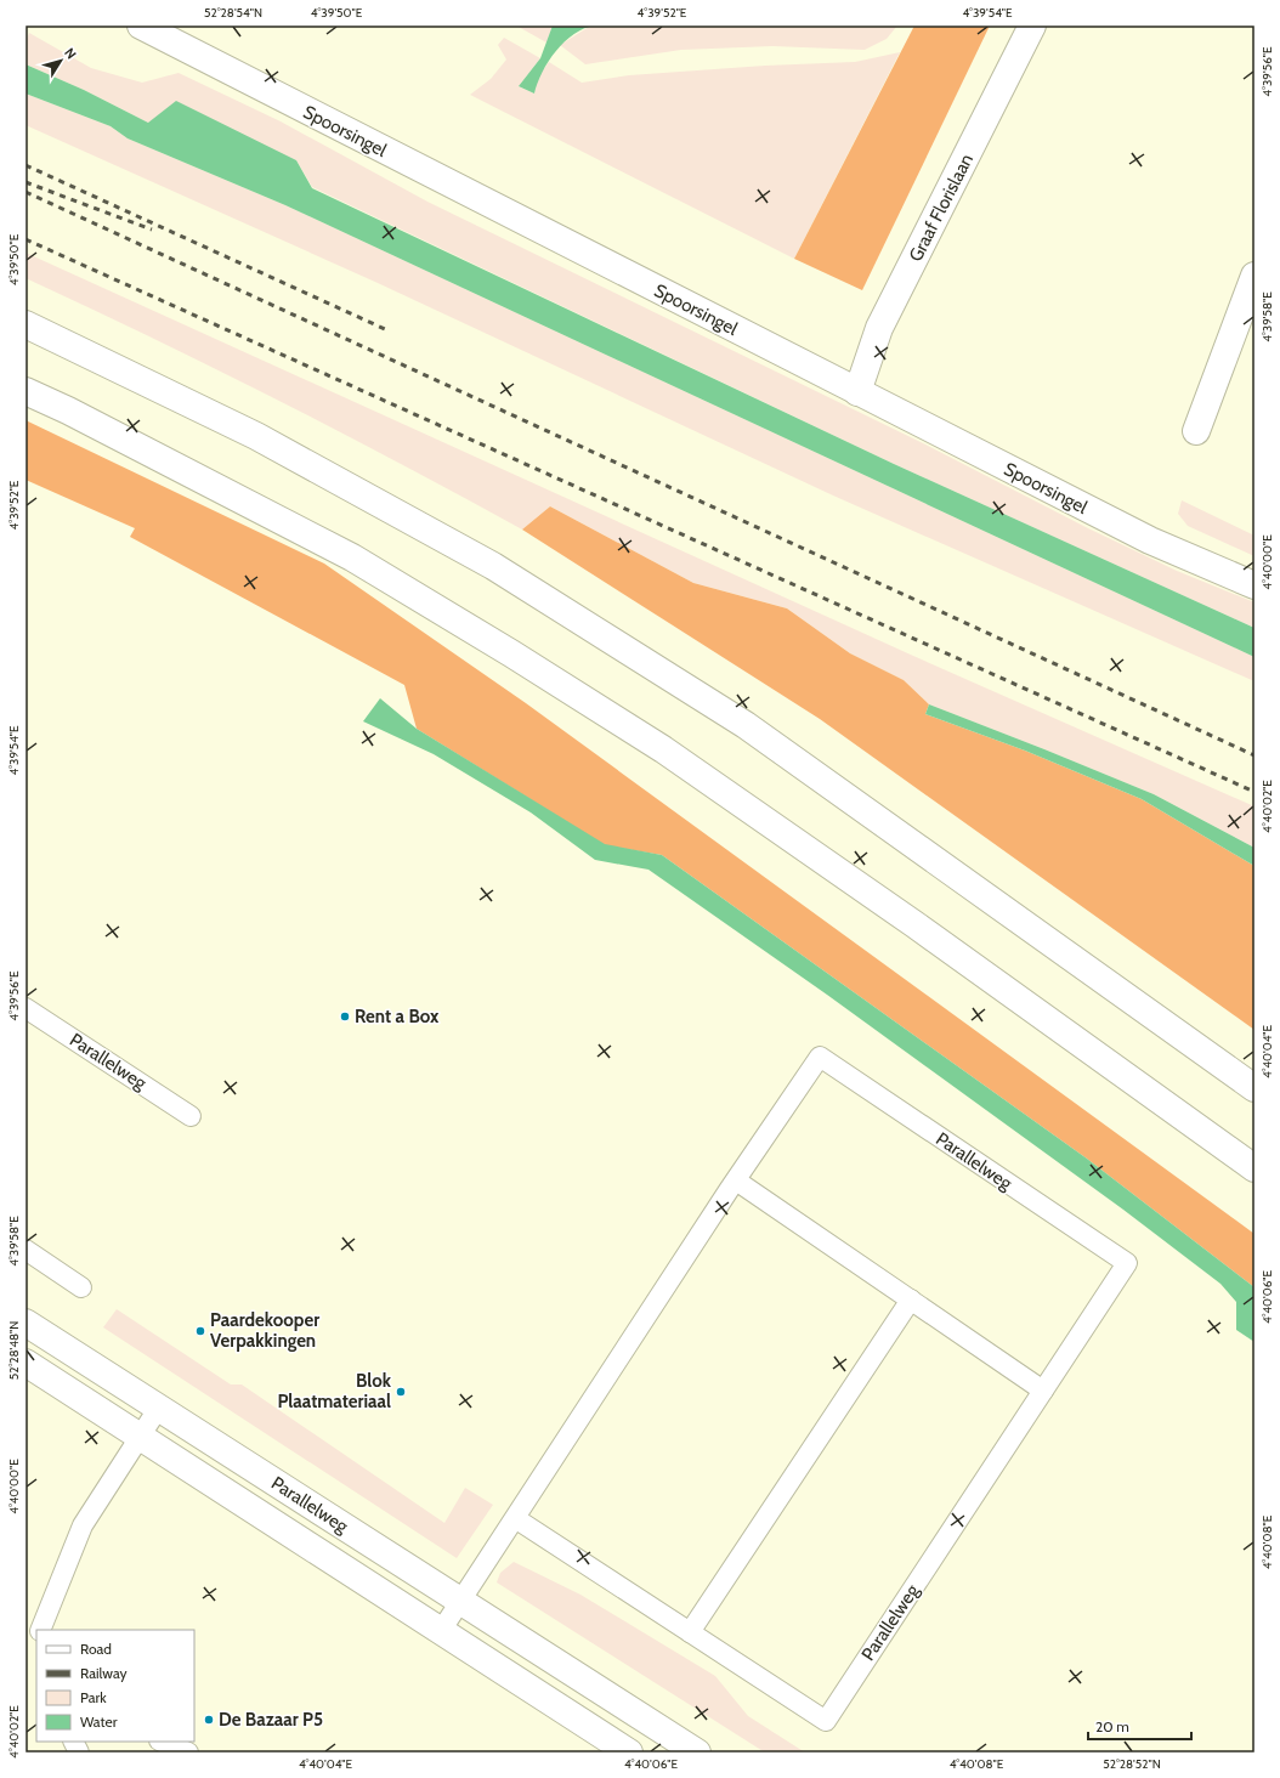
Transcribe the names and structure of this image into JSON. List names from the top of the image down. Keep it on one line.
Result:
{"streets":{"main road":["Spoorsingel","Graaf Florislaan","Parallelweg"]},"crossings":[["Spoorsingel","Graaf Florislaan"]],"places":["Rent a Box","Paardekooper Verpakkingen","Blok Plaatmateriaal","De Bazaar P5"],"legend":["Road","Railway","Park","Water"],"scale_bar":"20 m","north":"top right","coordinates":["52°28'54\"N","4°39'50\"E","4°39'52\"E","4°39'54\"E","4°39'56\"E","4°39'58\"E","4°40'00\"E","4°40'02\"E","4°40'04\"E","4°40'06\"E","52°28'48\"N","4°40'08\"E","52°28'52\"N"]}
